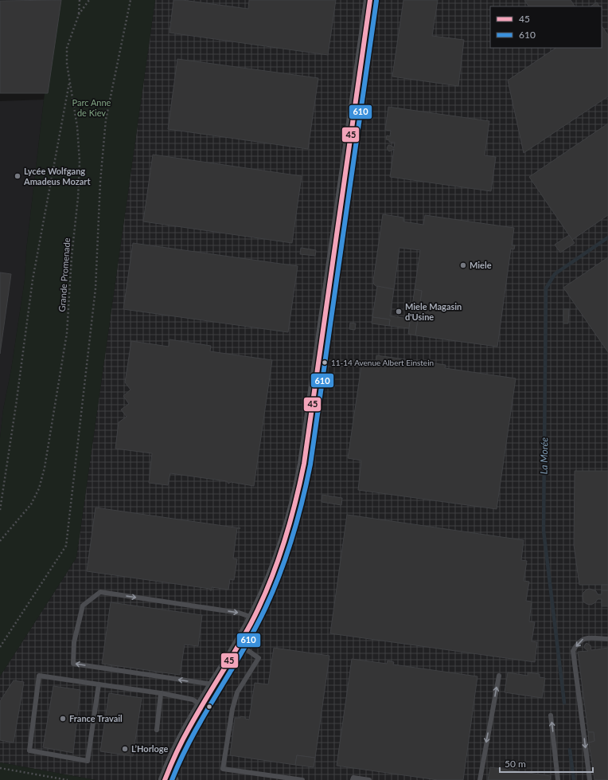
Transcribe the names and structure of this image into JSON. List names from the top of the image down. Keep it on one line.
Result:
{"streets":{"path":["Grande Promenade"]},"water":["La Morée"],"parks":["Parc Anne de Kiev"],"places":["Lycée Wolfgang Amadeus Mozart","Miele","Miele Magasin d'Usine","11-14 Avenue Albert Einstein","France Travail","L’Horloge"],"lines":["transit line 45","transit line 610"],"legend":["45","610"],"scale_bar":"50 m"}
